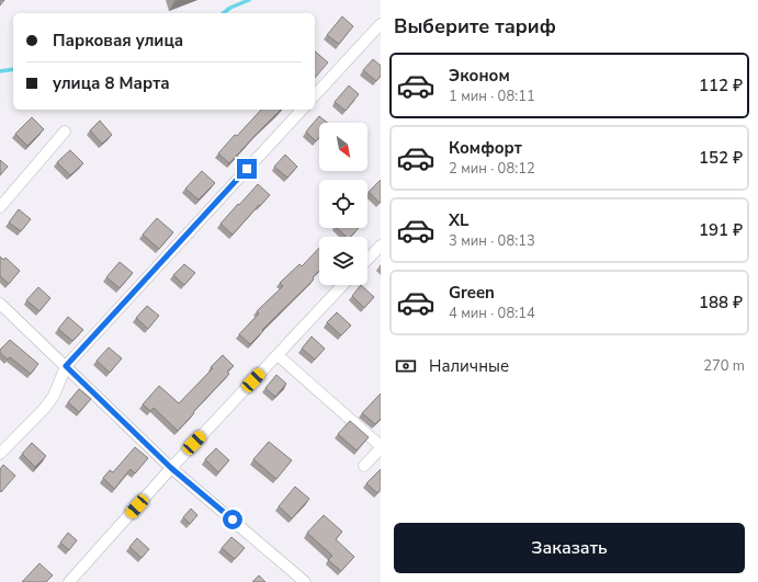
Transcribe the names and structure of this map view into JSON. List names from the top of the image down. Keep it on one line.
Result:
{"north":"bottom right","page":{"heading":"Выберите тариф","banner":["Парковая улица","улица 8 Марта"],"list":[{"name":"Эконом","note":"1 мин · 08:11","value":"112 ₽"},{"name":"Комфорт","note":"2 мин · 08:12","value":"152 ₽"},{"name":"XL","note":"3 мин · 08:13","value":"191 ₽"},{"name":"Green","note":"4 мин · 08:14","value":"188 ₽"}],"pay":["Наличные","270 m"],"buttons":"Заказать"}}
